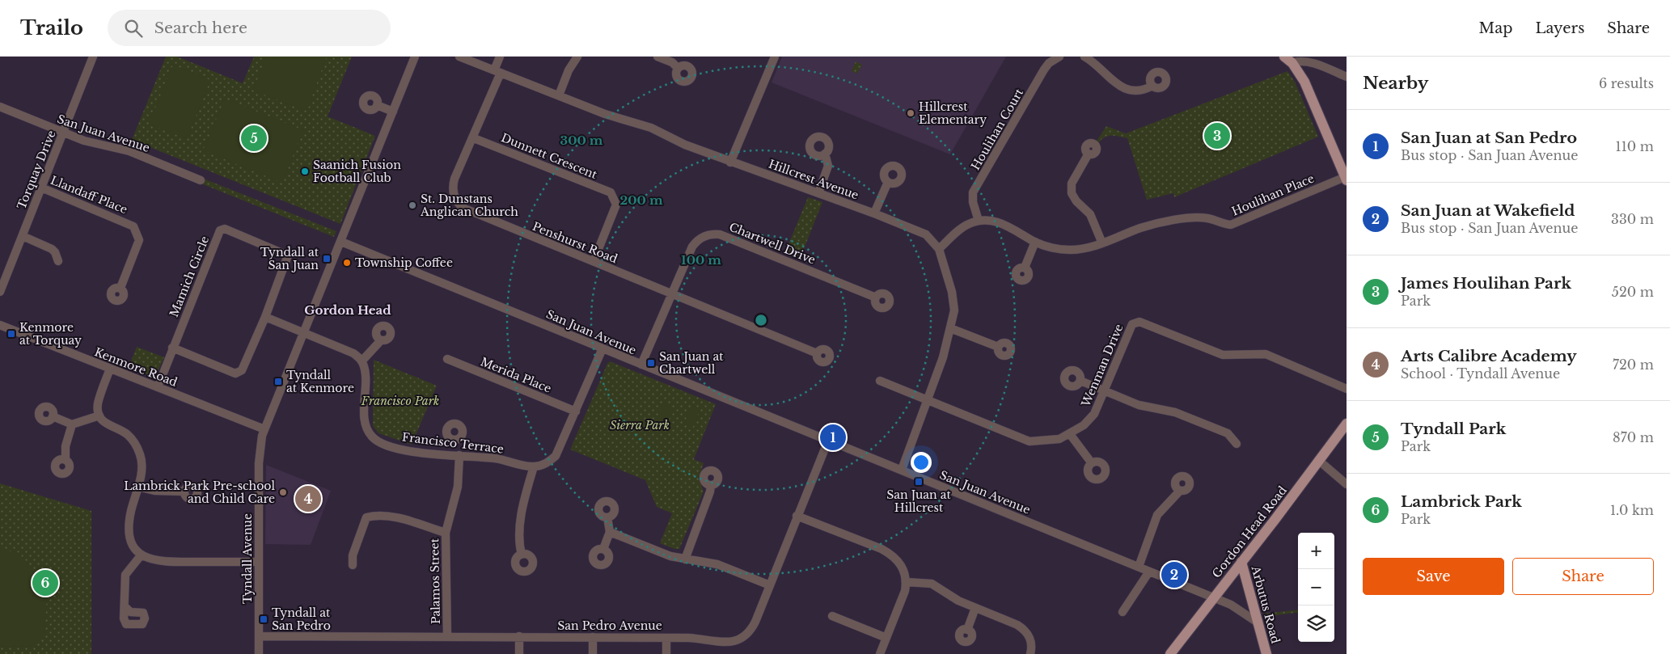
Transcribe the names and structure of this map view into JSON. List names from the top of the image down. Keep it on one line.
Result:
{"streets":{"main road":["Gordon Head Road","Arbutus Road"],"street":["Houlihan Court","San Juan Avenue","Dunnett Crescent","Torquay Drive","Hillcrest Avenue","Llandaff Place","Houlihan Place","Penshurst Road","Chartwell Drive","Mamich Circle","Wenman Drive","Kenmore Road","Merida Place","Francisco Terrace","Tyndall Avenue","Palamos Street","San Pedro Avenue"]},"crossings":[["Houlihan Court","Houlihan Place"],["San Juan Avenue","Torquay Drive"],["San Juan Avenue","Hillcrest Avenue"],["San Juan Avenue","Chartwell Drive"],["San Juan Avenue","Gordon Head Road"],["San Juan Avenue","Tyndall Avenue"],["San Juan Avenue","Arbutus Road"],["San Juan Avenue","San Pedro Avenue"],["Dunnett Crescent","Penshurst Road"],["Torquay Drive","Llandaff Place"],["Hillcrest Avenue","Penshurst Road"],["Hillcrest Avenue","Wenman Drive"],["Penshurst Road","Chartwell Drive"],["Mamich Circle","Kenmore Road"],["Kenmore Road","Tyndall Avenue"],["Francisco Terrace","Palamos Street"],["Gordon Head Road","Arbutus Road"],["Tyndall Avenue","San Pedro Avenue"],["Palamos Street","San Pedro Avenue"]],"districts":["Gordon Head"],"parks":["Francisco Park","Sierra Park"],"places":{"other":["Hillcrest Elementary","Saanich Fusion Football Club","St. Dunstans Anglican Church","Township Coffee","Lambrick Park Pre-school and Child Care"],"transit":["Tyndall at San Juan","Kenmore at Torquay","San Juan at Chartwell","Tyndall at Kenmore","San Juan at Hillcrest","Tyndall at San Pedro"]},"page":{"header":"Trailo","search":"Search here","nav":["Map","Layers","Share"],"heading":["Nearby","6 results"],"list":[{"mark":"1","name":"San Juan at San Pedro","note":"Bus stop · San Juan Avenue","value":"110 m"},{"mark":"2","name":"San Juan at Wakefield","note":"Bus stop · San Juan Avenue","value":"330 m"},{"mark":"3","name":"James Houlihan Park","note":"Park","value":"520 m"},{"mark":"4","name":"Arts Calibre Academy","note":"School · Tyndall Avenue","value":"720 m"},{"mark":"5","name":"Tyndall Park","note":"Park","value":"870 m"},{"mark":"6","name":"Lambrick Park","note":"Park","value":"1.0 km"}],"pins":["3","5","1","4","2","6"],"map_buttons":["+","−"],"buttons":["Save","Share"]},"rings":["300 m","200 m","100 m"]}
